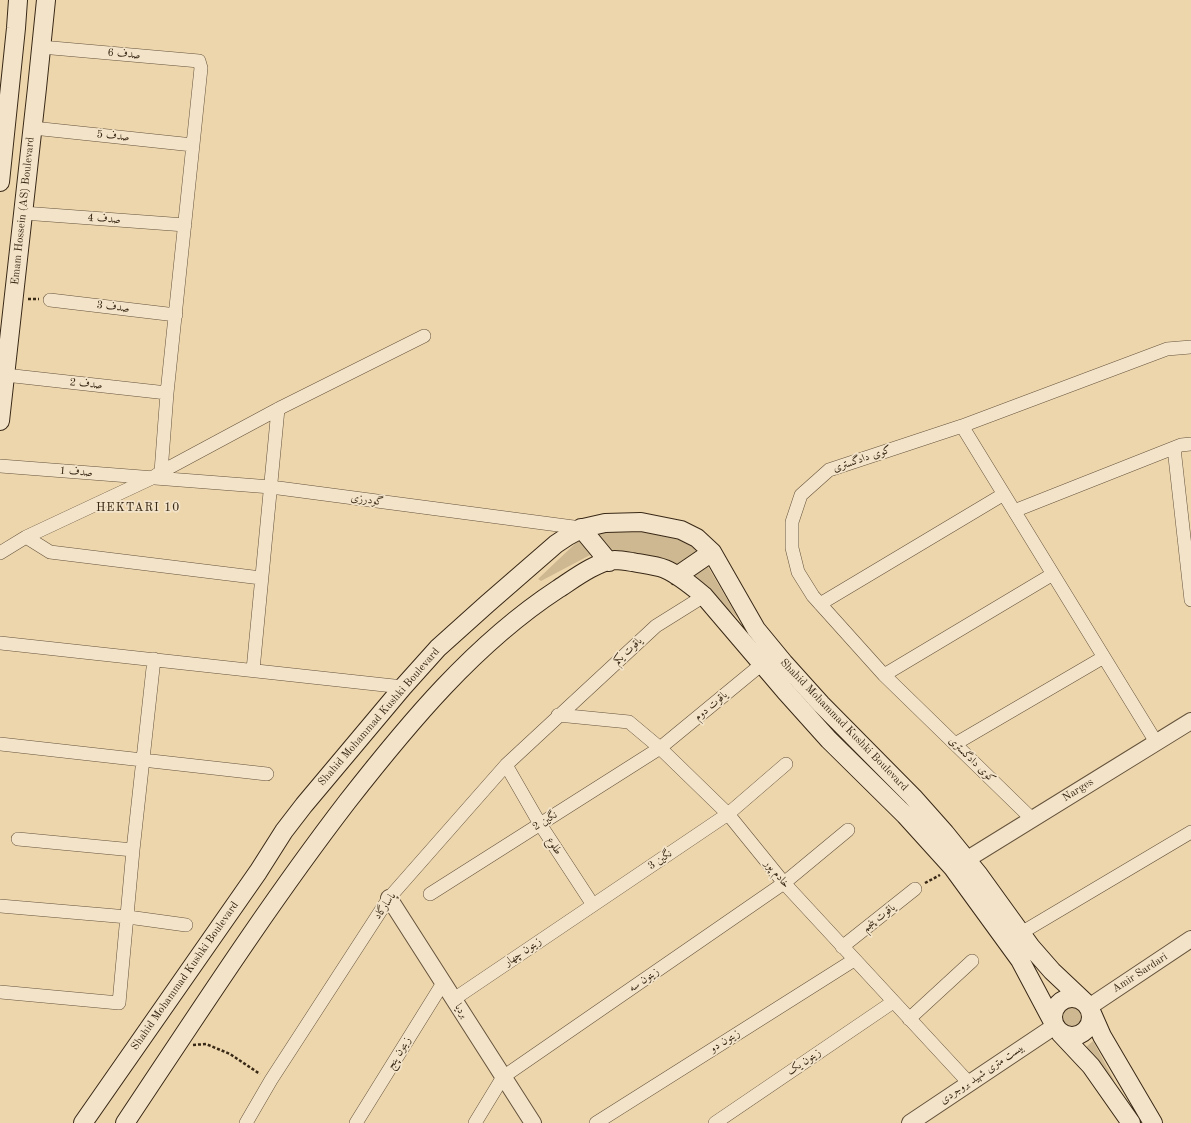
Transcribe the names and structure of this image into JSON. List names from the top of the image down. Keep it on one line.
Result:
{"streets":{"main road":["Emam Hossein (AS) Boulevard","Shahid Mohammad Kushki Boulevard"],"street":["صدف 6","صدف 5","صدف 4","صدف 3","صدف 2","کوی دادگستری","صدف 1","گودرزی","یاقوت یکم","یاقوت دوم","Narges","نگین 2","طلوع","نگین 3","خادم پور","پاسارگاد","یاقوت پنجم","زیتون چهار","Amir Sardari","زیتون سه","بردیا","زیتون دو","زیتون پنج","زیتون یک","بیست متری شهید بروجردی"]},"crossings":[["صدف 6","صدف 5"],["صدف 6","Emam Hossein (AS) Boulevard"],["صدف 5","Emam Hossein (AS) Boulevard"],["Emam Hossein (AS) Boulevard","صدف 4"],["Emam Hossein (AS) Boulevard","صدف 2"],["کوی دادگستری","Narges"],["صدف 1","گودرزی"],["گودرزی","Shahid Mohammad Kushki Boulevard"],["یاقوت یکم","Shahid Mohammad Kushki Boulevard"],["یاقوت یکم","خادم پور"],["یاقوت یکم","پاسارگاد"],["یاقوت دوم","Shahid Mohammad Kushki Boulevard"],["یاقوت دوم","نگین 2"],["یاقوت دوم","خادم پور"],["Shahid Mohammad Kushki Boulevard","Narges"],["Shahid Mohammad Kushki Boulevard","Amir Sardari"],["Shahid Mohammad Kushki Boulevard","بیست متری شهید بروجردی"],["نگین 2","طلوع"],["نگین 2","خادم پور"],["طلوع","نگین 3"],["طلوع","پاسارگاد"],["طلوع","زیتون چهار"],["نگین 3","خادم پور"],["نگین 3","زیتون چهار"],["خادم پور","پاسارگاد"],["خادم پور","یاقوت پنجم"],["خادم پور","زیتون سه"],["خادم پور","زیتون دو"],["خادم پور","زیتون یک"],["خادم پور","بیست متری شهید بروجردی"],["پاسارگاد","بردیا"],["زیتون چهار","بردیا"],["زیتون سه","بردیا"],["بردیا","زیتون پنج"]],"districts":["HEKTARI 10"]}
